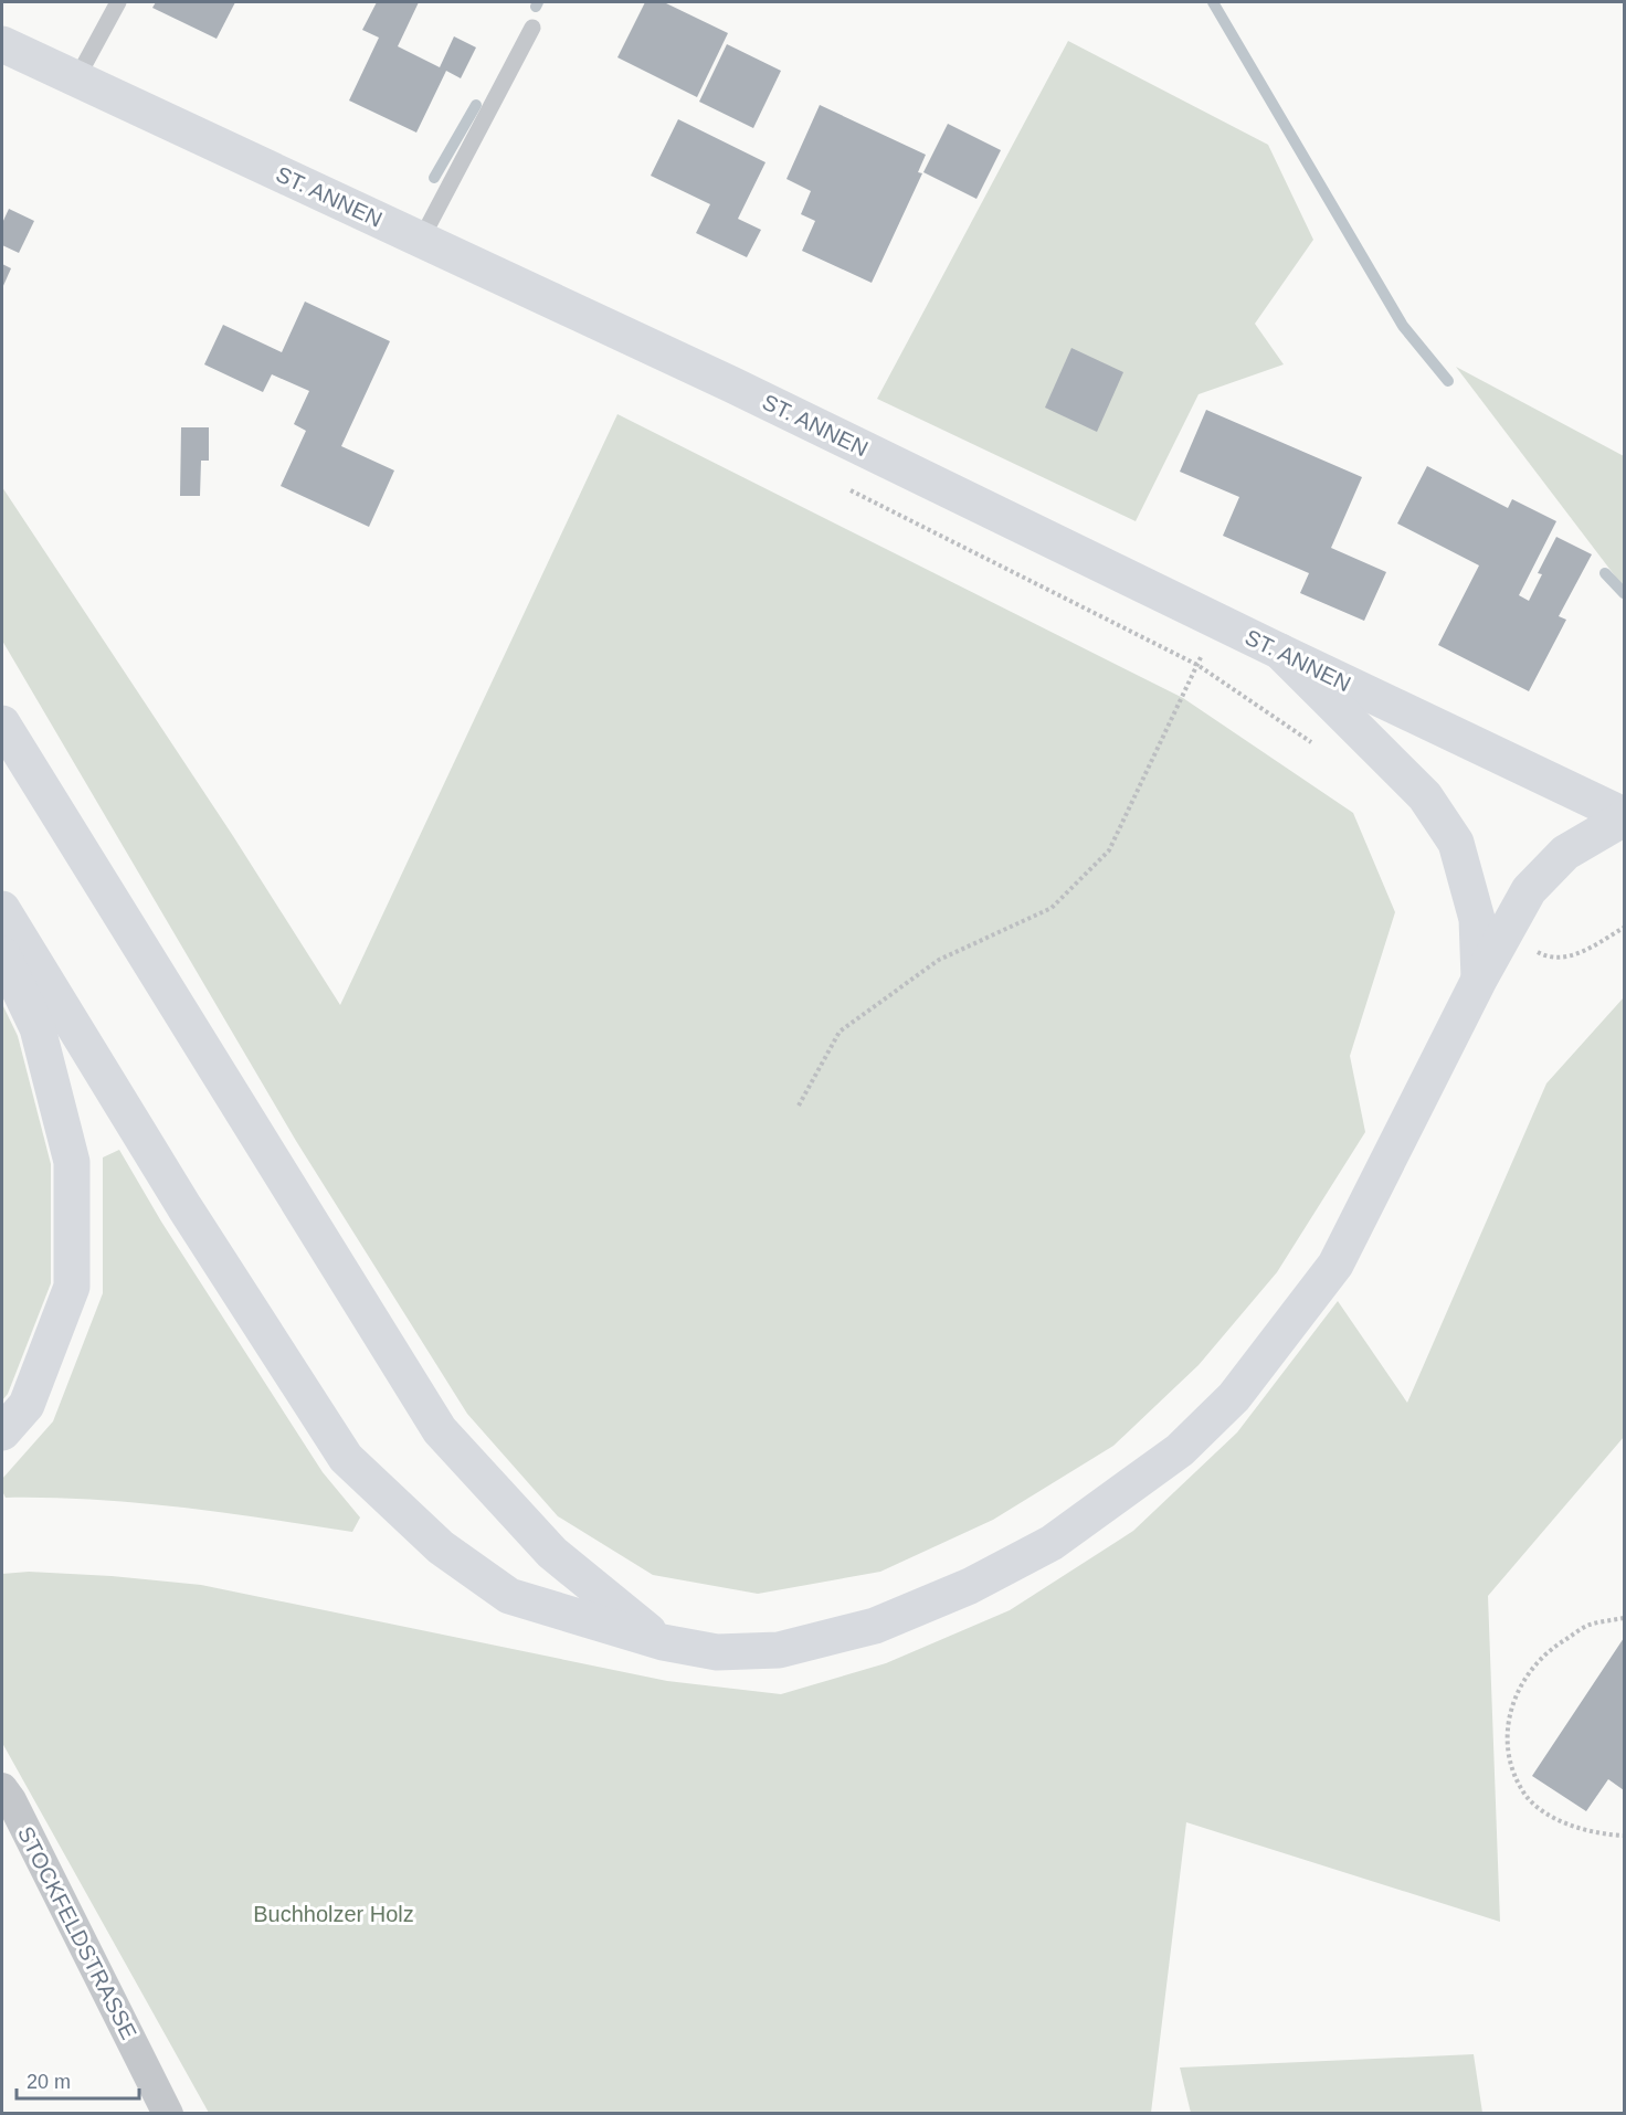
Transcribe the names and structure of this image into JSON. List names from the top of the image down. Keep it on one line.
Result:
{"streets":{"main road":["ST. ANNEN"],"street":["STOCKFELDSTRASSE"]},"parks":["Buchholzer Holz"],"scale_bar":"20 m"}
